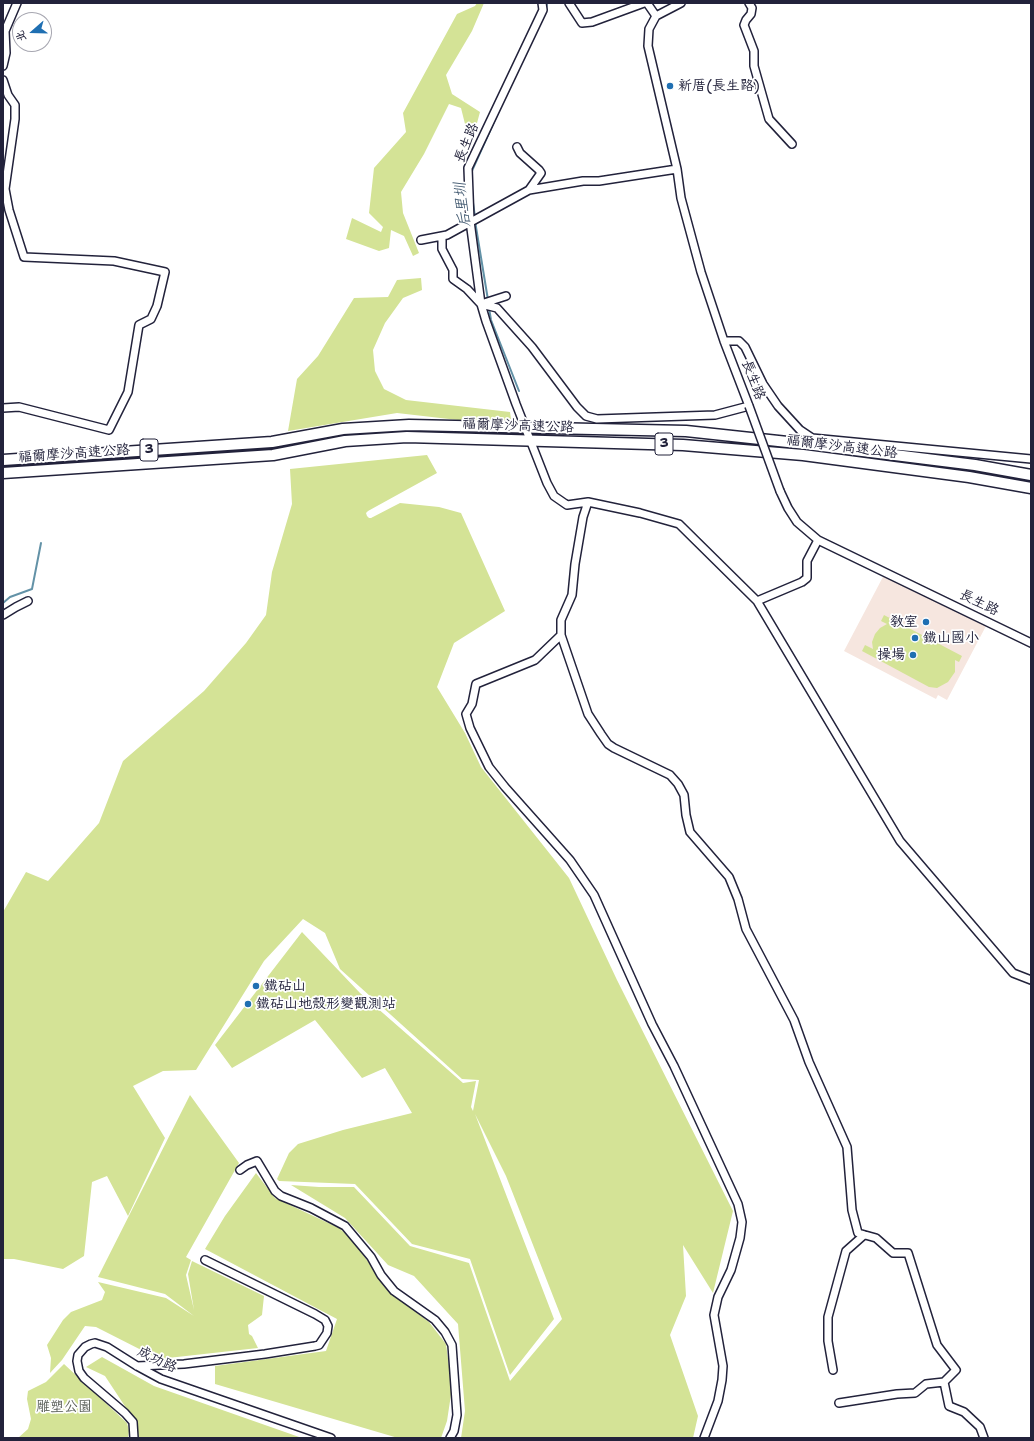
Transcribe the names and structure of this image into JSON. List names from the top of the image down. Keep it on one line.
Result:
{"streets":{"highway":["福爾摩沙高速公路","3"],"street":["長生路","成功路"]},"water":["后里圳"],"parks":["雕塑公園"],"places":["新厝(長生路)","教室","鐵山國小","操場","鐵砧山","鐵砧山地殼形變觀測站"],"north":"left"}
